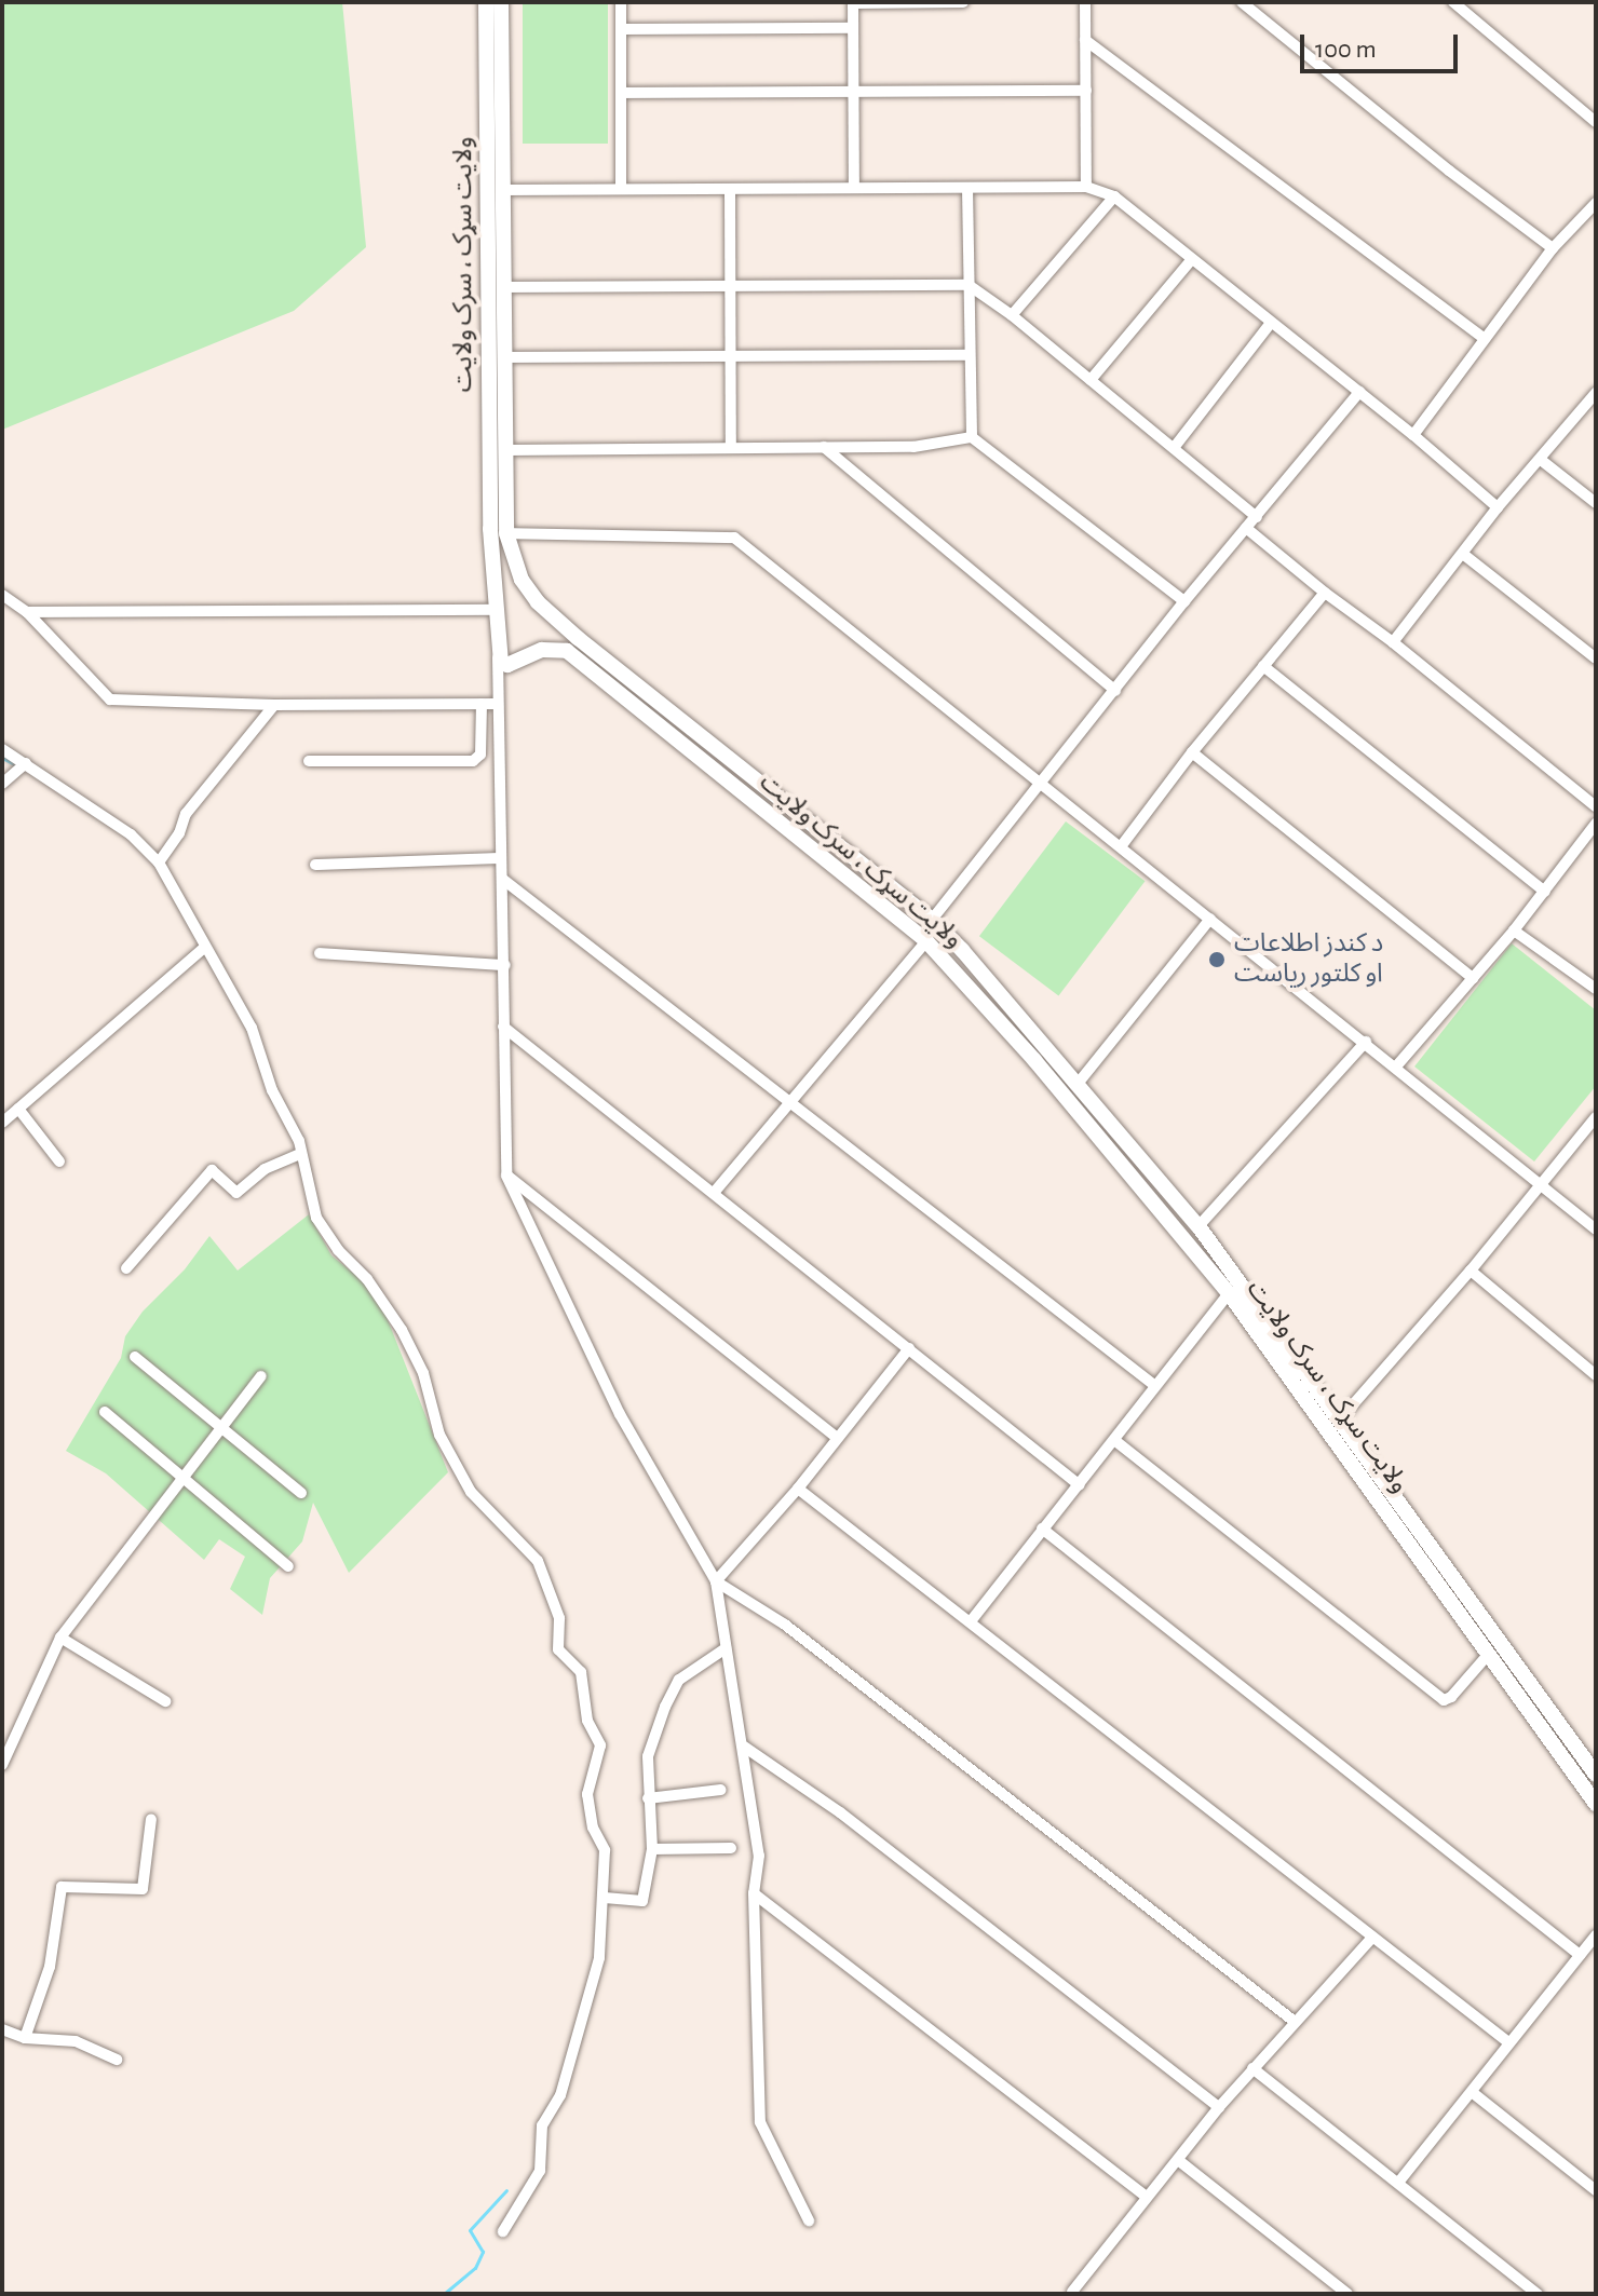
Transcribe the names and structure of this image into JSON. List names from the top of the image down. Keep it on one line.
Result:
{"streets":{"main road":["ولایت سړک ، سرک ولایت"]},"places":["د کندز اطلاعات او کلتور ریاست"],"scale_bar":"100 m"}
